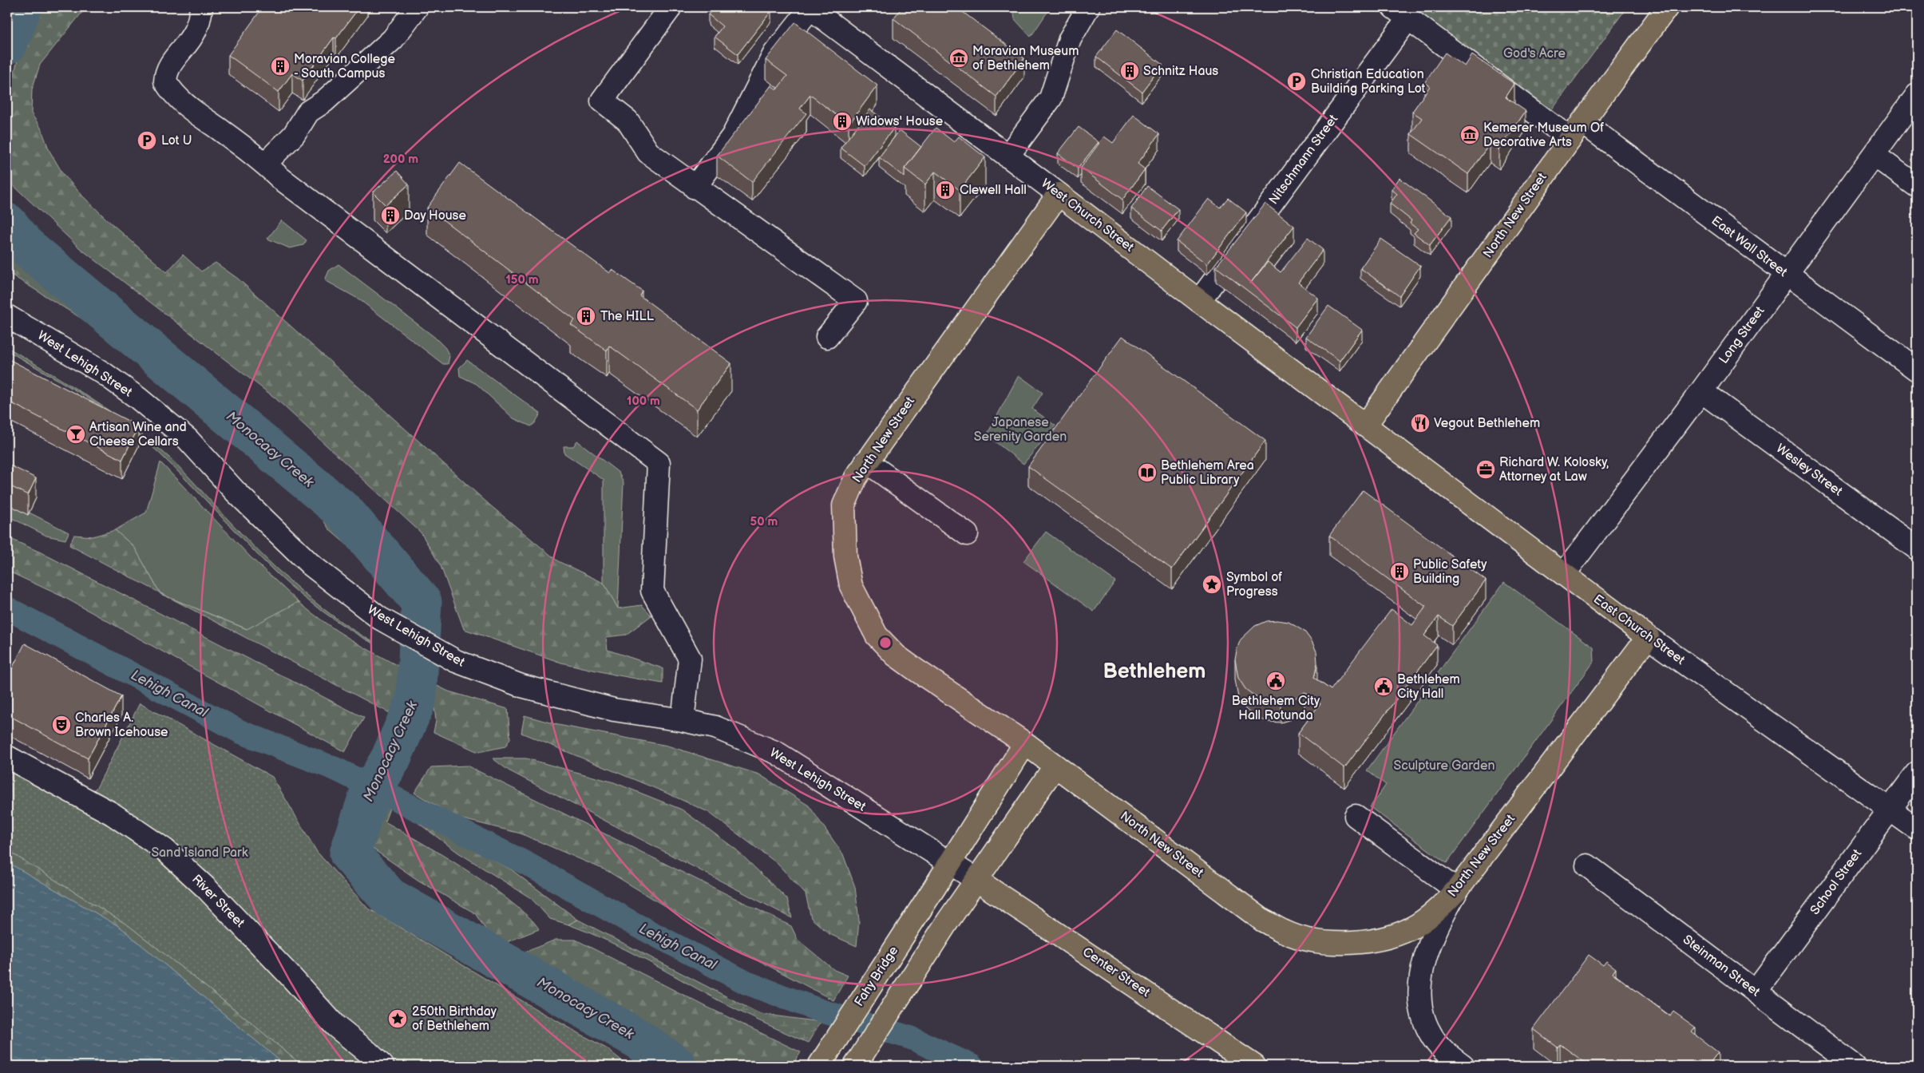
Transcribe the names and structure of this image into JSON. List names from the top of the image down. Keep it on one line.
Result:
{"streets":{"main road":["West Church Street","North New Street","East Church Street","Center Street","Fahy Bridge"],"street":["Nitschmann Street","East Wall Street","Long Street","West Lehigh Street","Wesley Street","School Street","River Street","Steinman Street"]},"crossings":[["Nitschmann Street","West Church Street"],["West Church Street","North New Street"],["West Church Street","East Church Street"],["North New Street","East Wall Street"],["North New Street","East Church Street"],["East Wall Street","Long Street"],["Long Street","Wesley Street"],["Long Street","East Church Street"],["West Lehigh Street","Center Street"],["West Lehigh Street","Fahy Bridge"],["East Church Street","School Street"],["School Street","Steinman Street"]],"districts":["Bethlehem"],"water":["Monocacy Creek","Lehigh Canal"],"parks":["God's Acre","Japanese Serenity Garden","Sculpture Garden","Sand Island Park"],"places":{"museum":["Moravian Museum of Bethlehem","Kemerer Museum Of Decorative Arts"],"building":["Moravian College - South Campus","Schnitz Haus","Widows' House","Clewell Hall","Day House","The HILL","Public Safety Building"],"parking":["Christian Education Building Parking Lot","Lot U"],"restaurant":["Vegout Bethlehem"],"bar":["Artisan Wine and Cheese Cellars"],"office":["Richard W. Kolosky, Attorney at Law"],"library":["Bethlehem Area Public Library"],"place":["Symbol of Progress","250th Birthday of Bethlehem"],"public building":["Bethlehem City Hall Rotunda","Bethlehem City Hall"],"theatre":["Charles A. Brown Icehouse"]},"rings":["200 m","150 m","100 m","50 m"]}
